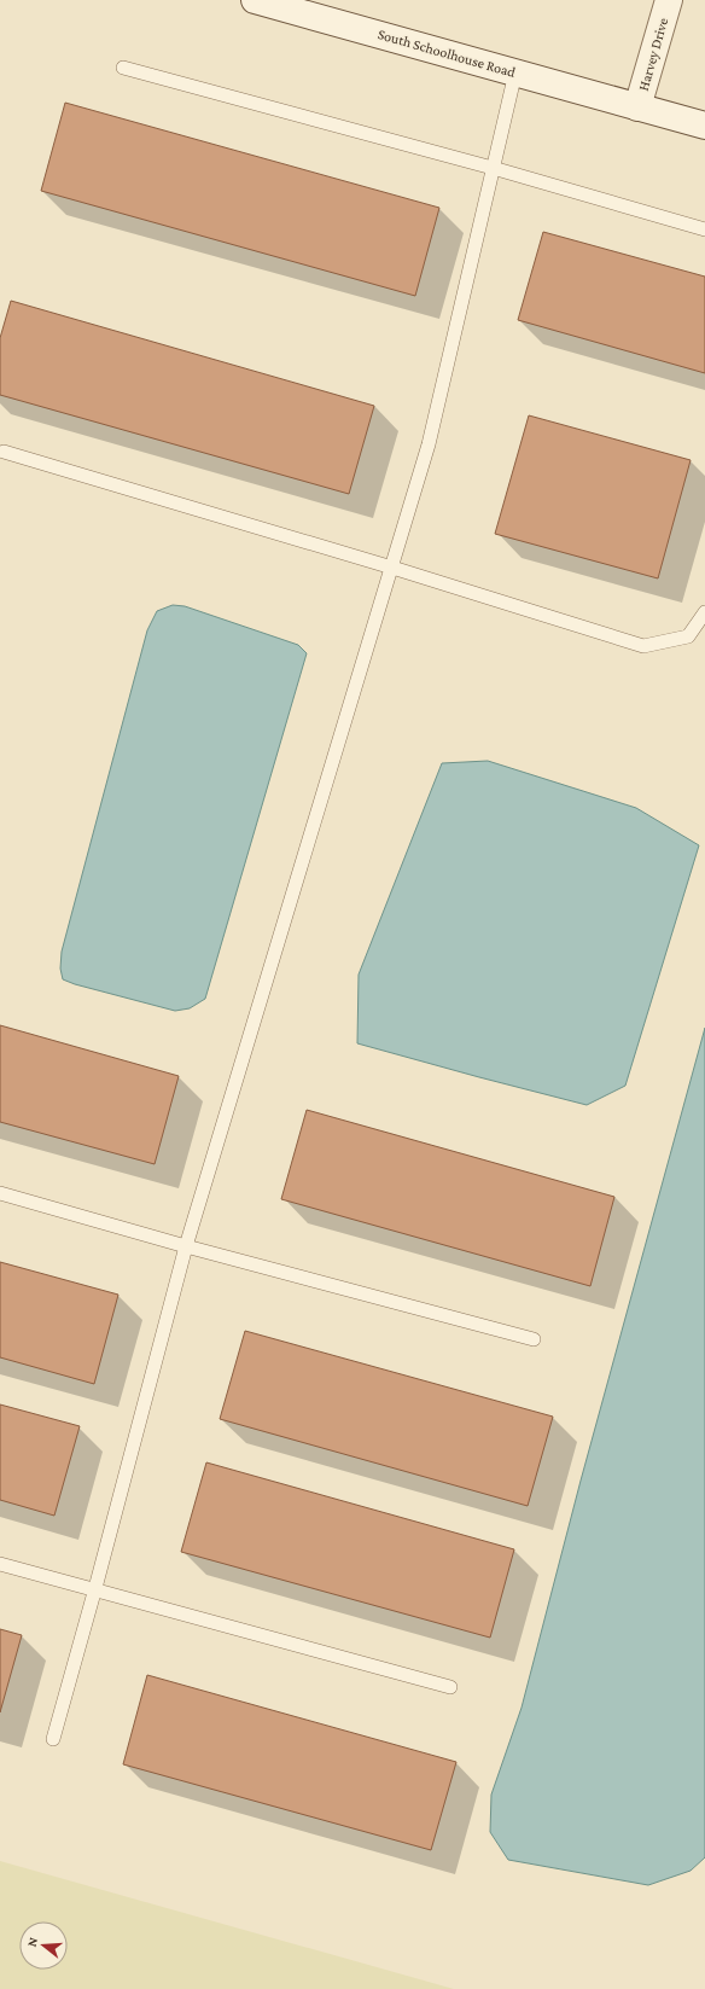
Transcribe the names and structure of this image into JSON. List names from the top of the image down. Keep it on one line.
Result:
{"streets":{"street":["South Schoolhouse Road","Harvey Drive"]},"crossings":[["South Schoolhouse Road","Harvey Drive"]],"north":"left"}
